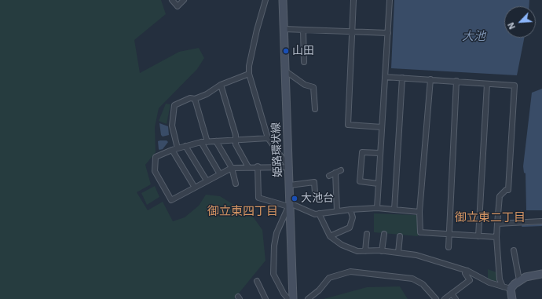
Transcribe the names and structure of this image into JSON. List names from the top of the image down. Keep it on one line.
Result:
{"streets":{"main road":["姫路環状線"]},"districts":["御立東四丁目","御立東二丁目"],"water":["大池"],"places":["山田","大池台"],"north":"bottom left"}
